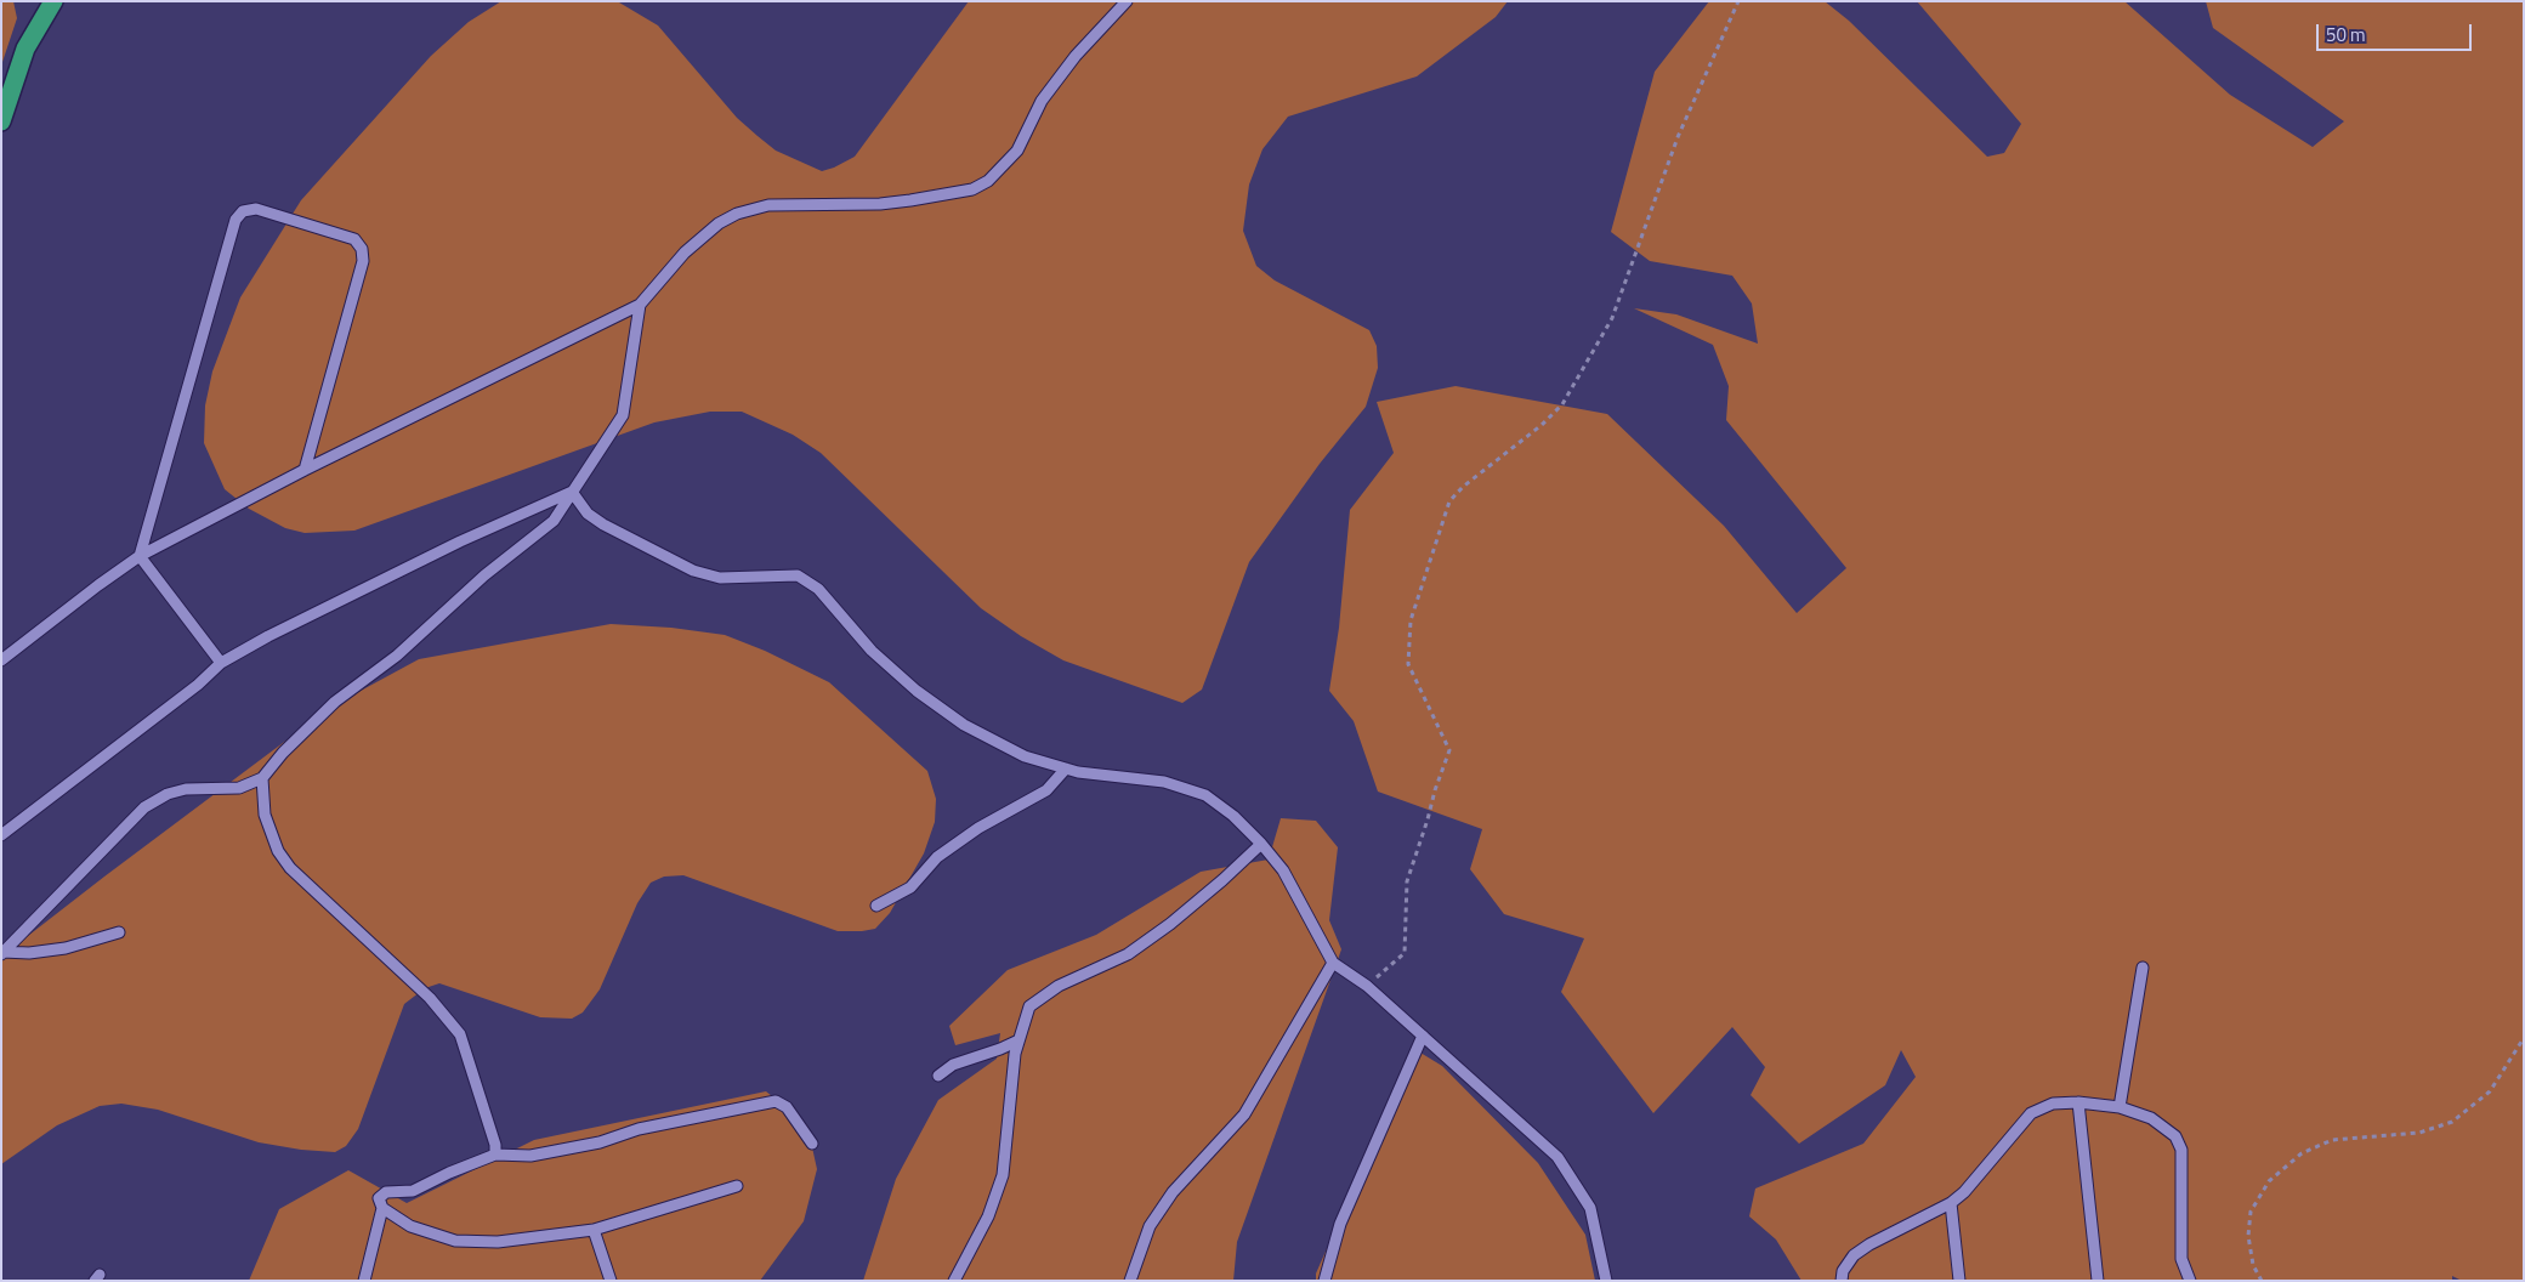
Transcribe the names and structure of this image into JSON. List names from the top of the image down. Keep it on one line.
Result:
{"scale_bar":"50 m"}
